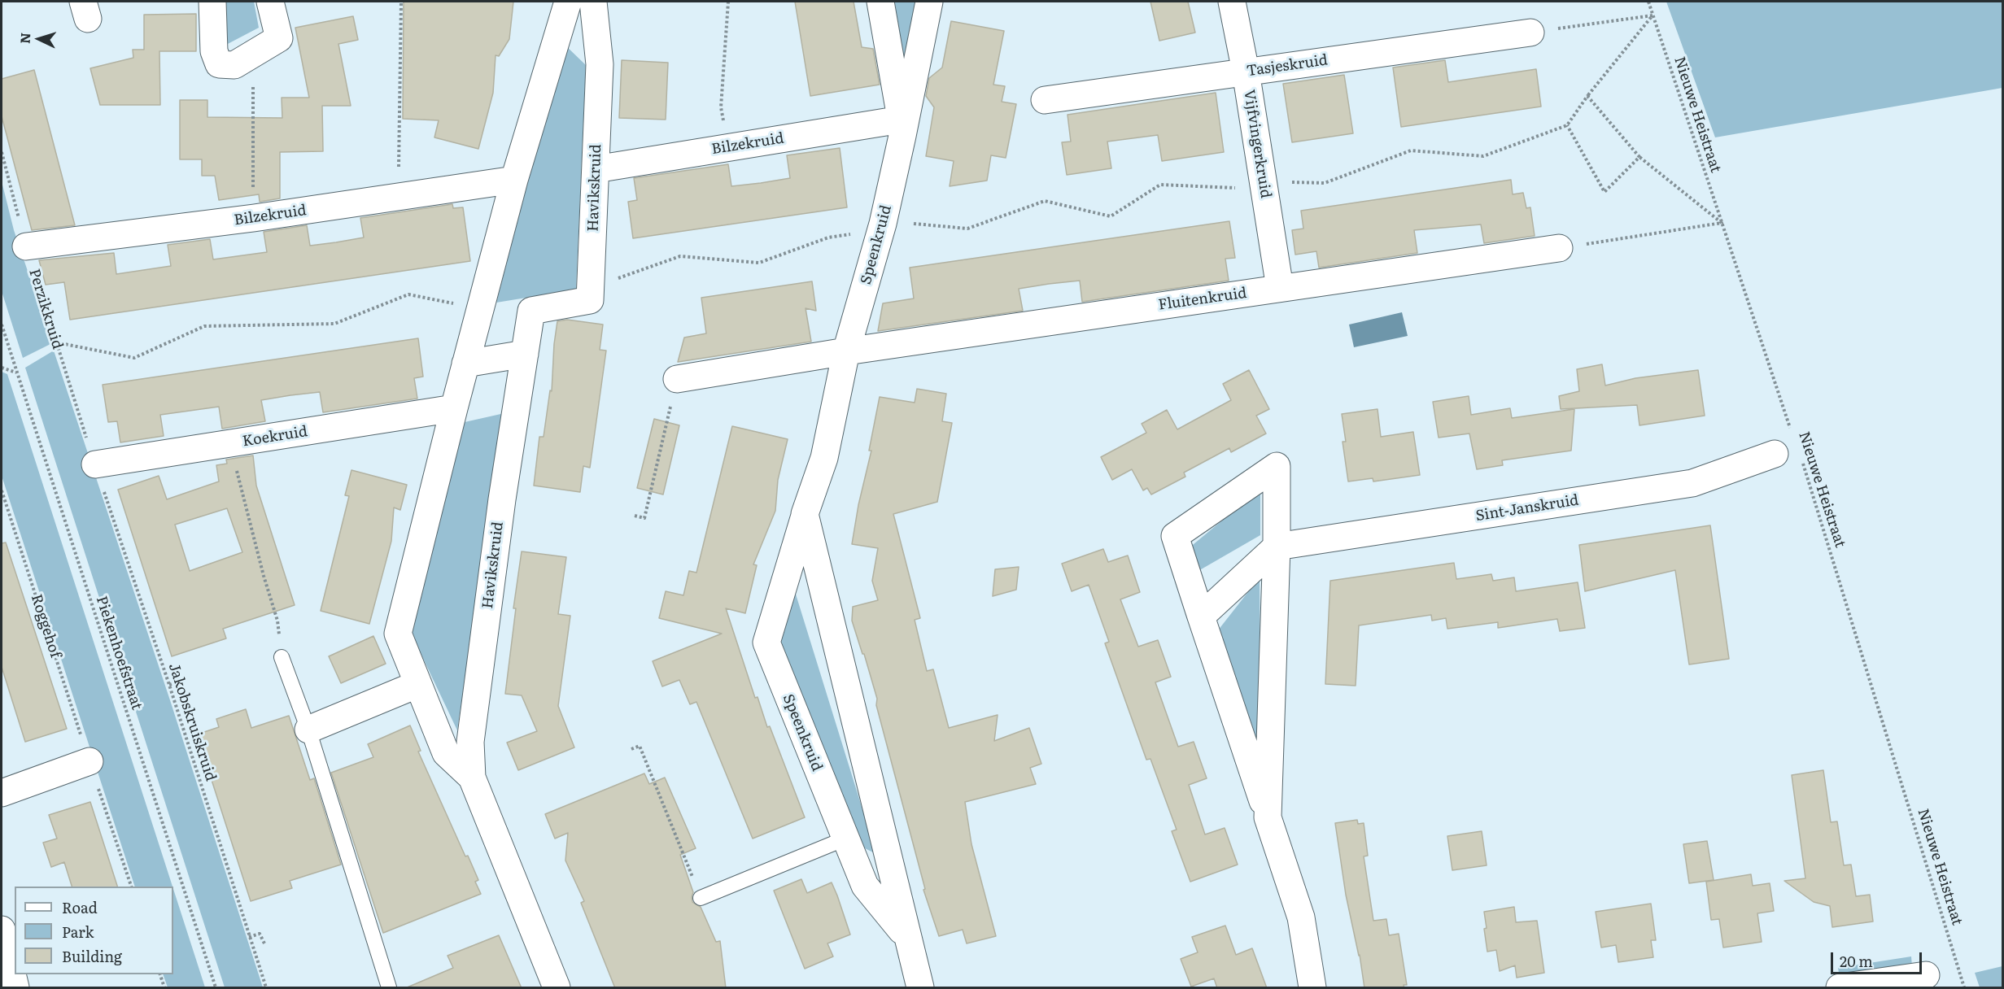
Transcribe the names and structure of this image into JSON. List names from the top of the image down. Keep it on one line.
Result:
{"streets":{"street":["Tasjeskruid","Bilzekruid","Vijfvingerkruid","Havikskruid","Speenkruid","Fluitenkruid","Koekruid","Sint-Janskruid"],"path":["Nieuwe Heistraat","Perzikkruid","Roggehof","Piekenhoefstraat","Jakobskruiskruid"]},"crossings":[["Tasjeskruid","Vijfvingerkruid"],["Nieuwe Heistraat","Sint-Janskruid"],["Bilzekruid","Havikskruid"],["Bilzekruid","Speenkruid"],["Bilzekruid","Perzikkruid"],["Vijfvingerkruid","Fluitenkruid"],["Havikskruid","Koekruid"],["Speenkruid","Fluitenkruid"],["Perzikkruid","Koekruid"],["Perzikkruid","Jakobskruiskruid"],["Koekruid","Jakobskruiskruid"]],"legend":["Road","Park","Building"],"scale_bar":"20 m","north":"left"}
